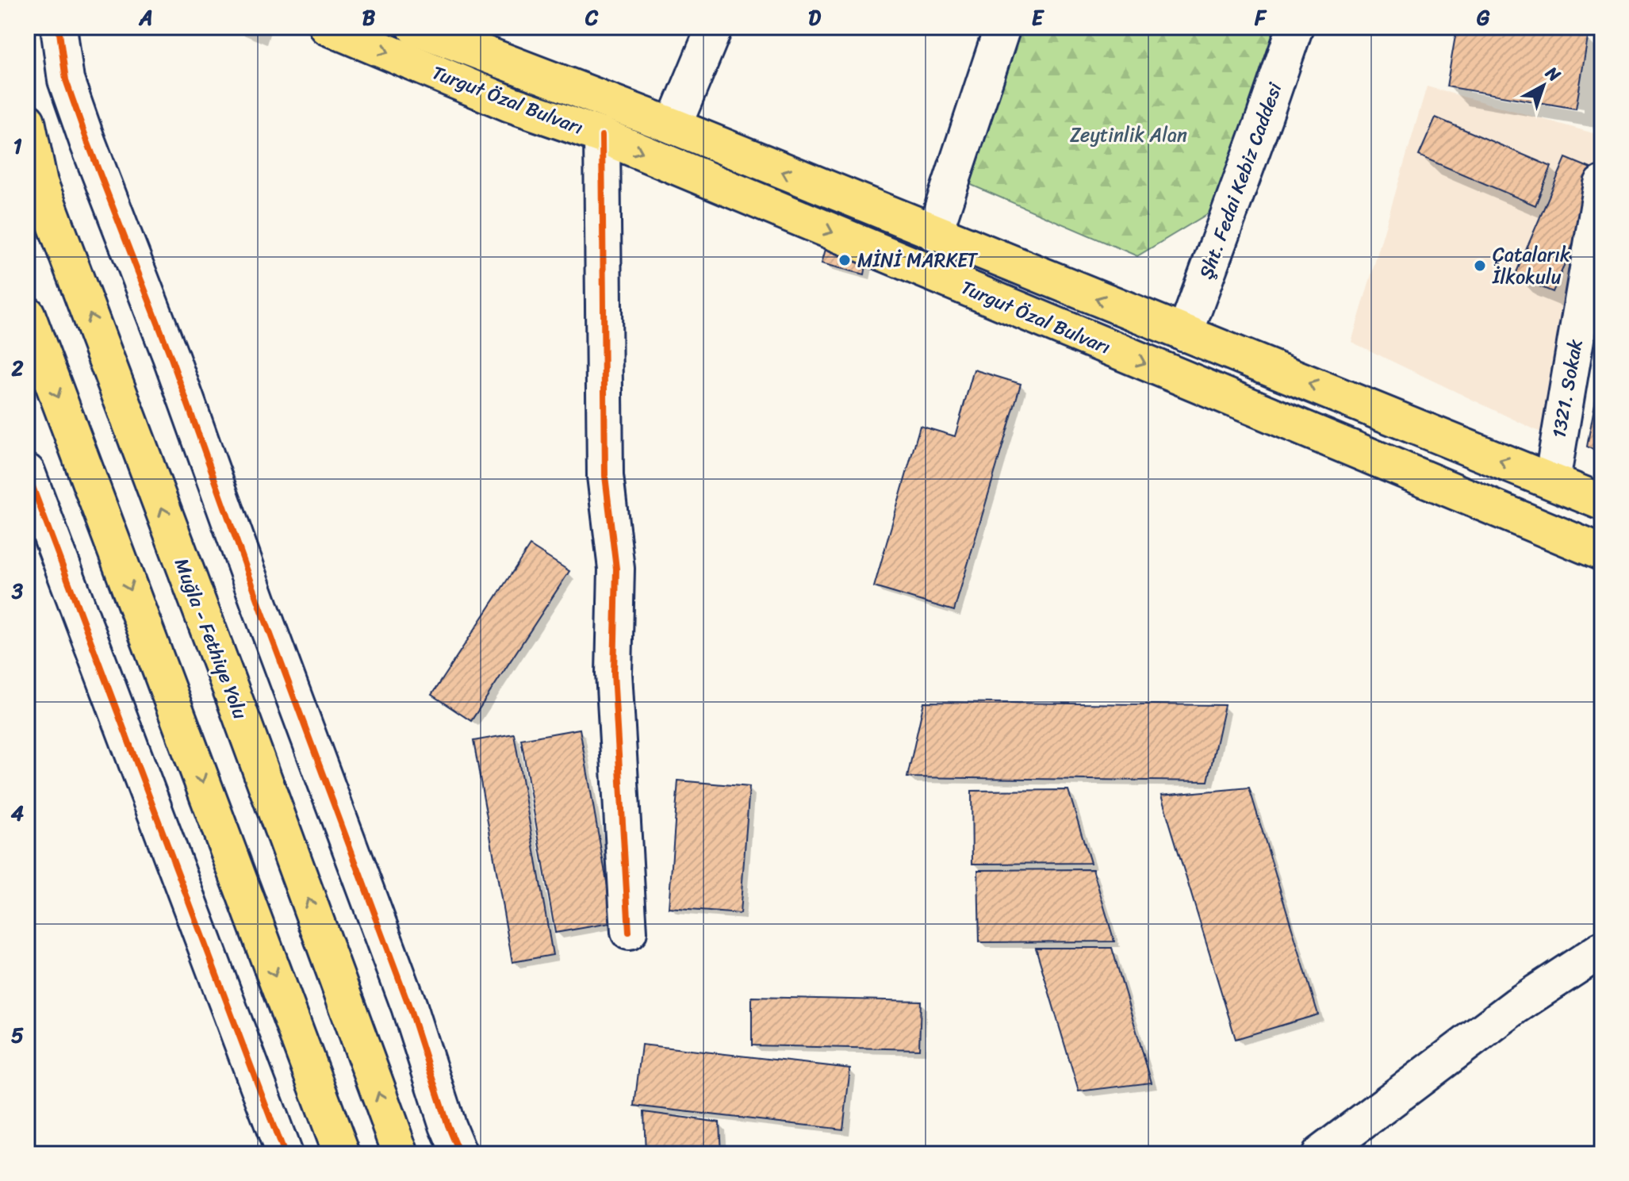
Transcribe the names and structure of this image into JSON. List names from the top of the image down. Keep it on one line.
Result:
{"streets":{"main road":["Turgut Özal Bulvarı","Muğla - Fethiye Yolu"],"street":["Şht. Fedai Kebiz Caddesi","1321. Sokak"]},"crossings":[["Turgut Özal Bulvarı","Şht. Fedai Kebiz Caddesi"],["Turgut Özal Bulvarı","1321. Sokak"]],"parks":["Zeytinlik Alan"],"places":["MİNİ MARKET","Çatalarık İlkokulu"],"north":"top right","grid":{"columns":["A","B","C","D","E","F","G"],"rows":["1","2","3","4","5"]}}
